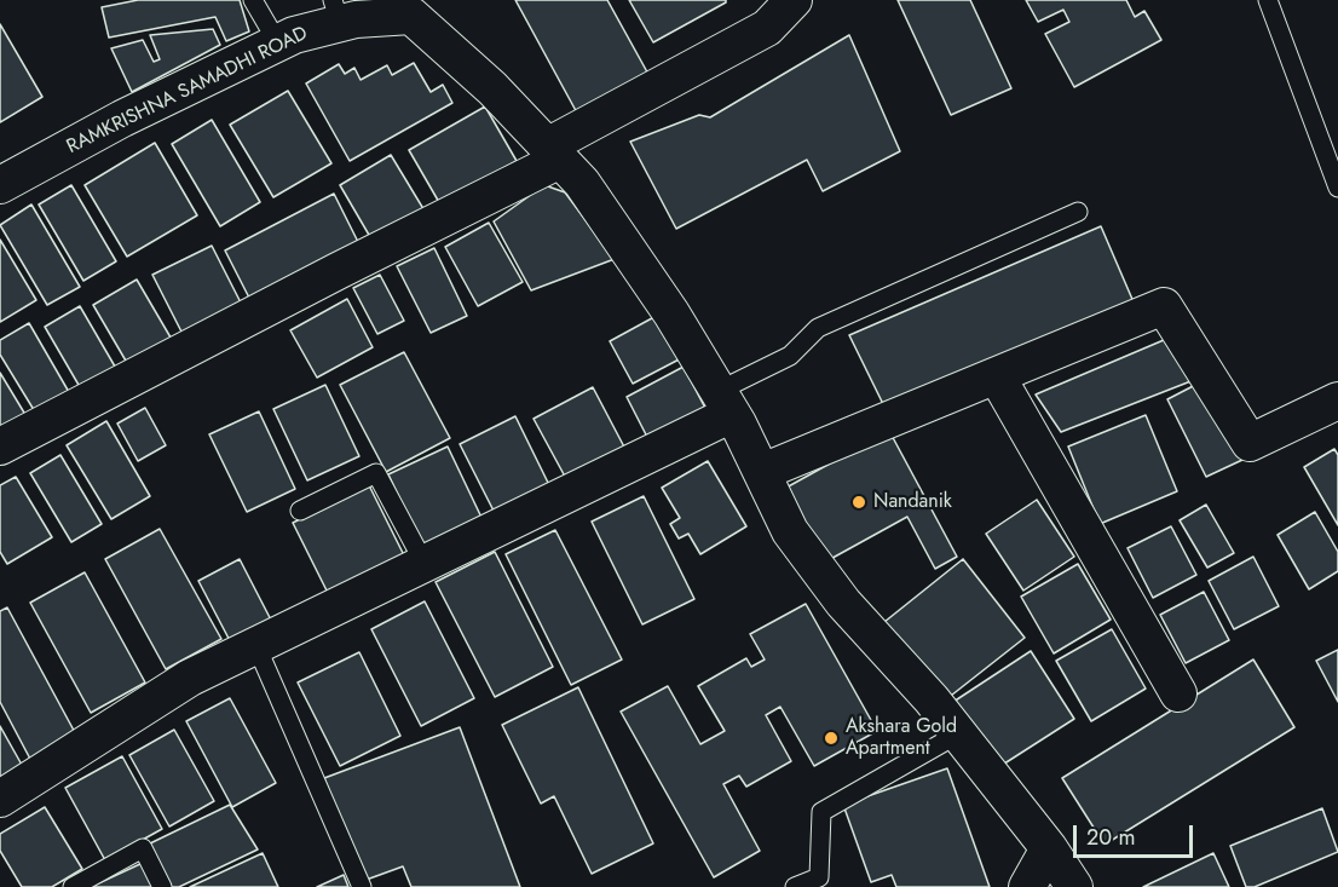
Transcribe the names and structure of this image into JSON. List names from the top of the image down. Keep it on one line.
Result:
{"streets":{"street":["RAMKRISHNA SAMADHI ROAD"]},"places":["Nandanik","Akshara Gold Apartment"],"scale_bar":"20 m"}
